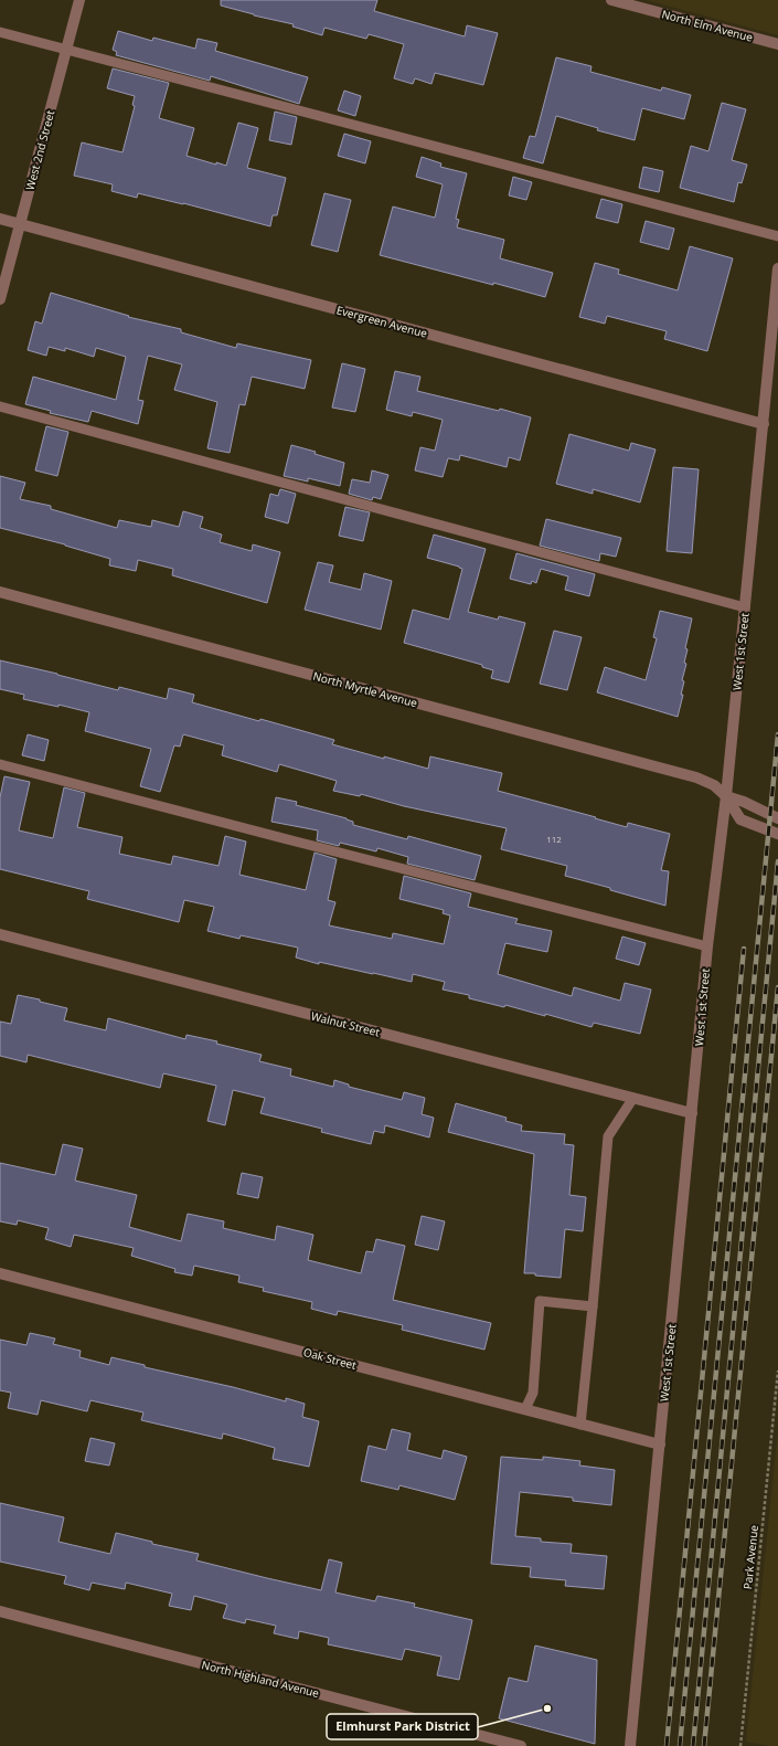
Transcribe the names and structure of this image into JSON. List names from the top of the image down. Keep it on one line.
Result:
{"streets":{"street":["North Elm Avenue","West 2nd Street","Evergreen Avenue","West 1st Street","North Myrtle Avenue","Walnut Street","Oak Street","North Highland Avenue"],"path":["Park Avenue"]},"crossings":[["West 2nd Street","Evergreen Avenue"],["Evergreen Avenue","West 1st Street"],["West 1st Street","North Myrtle Avenue"],["West 1st Street","Walnut Street"],["West 1st Street","Oak Street"]],"places":["Elmhurst Park District"],"house_numbers":["112"]}
